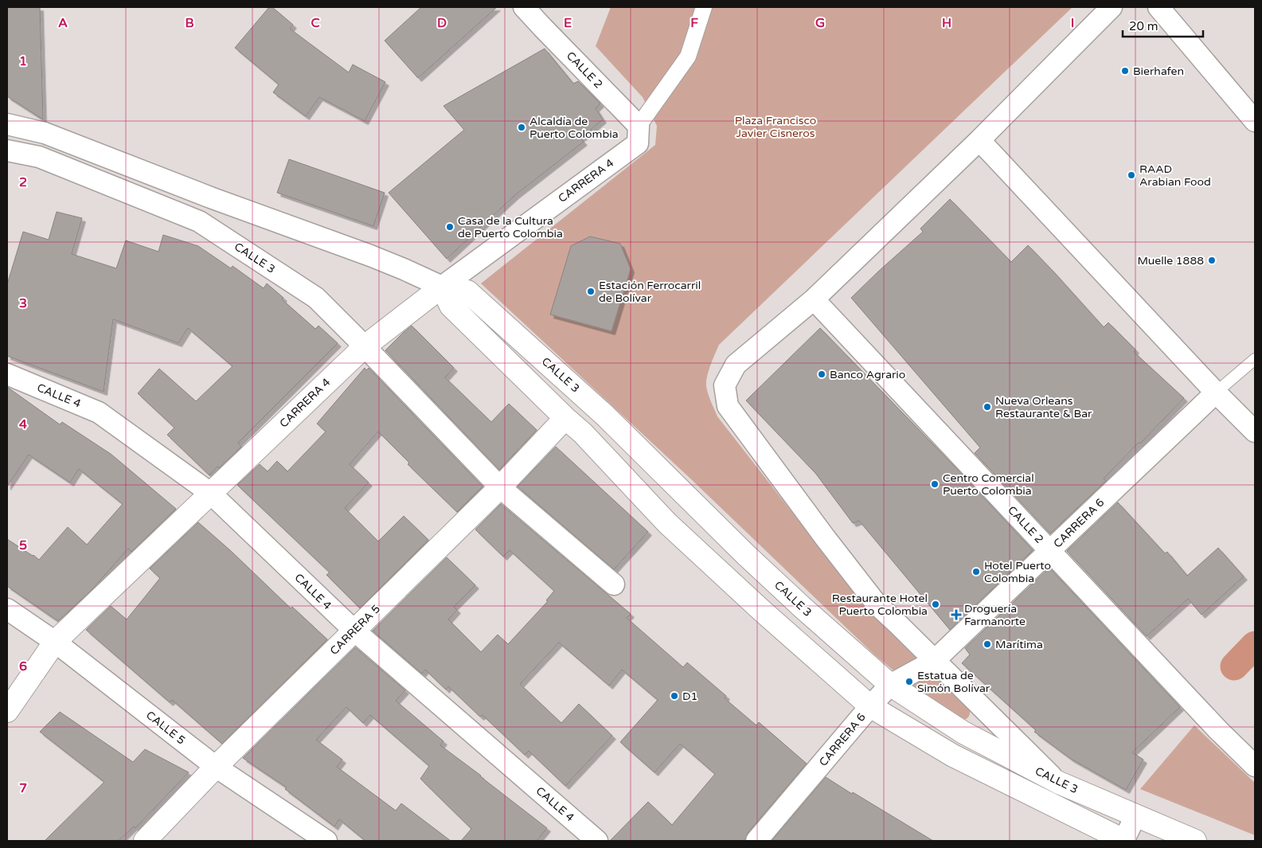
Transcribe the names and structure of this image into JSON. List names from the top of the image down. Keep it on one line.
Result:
{"streets":{"street":["CALLE 2","CARRERA 4","CALLE 3","CALLE 4","CARRERA 6","CARRERA 5","CALLE 5"]},"crossings":[["CALLE 2","CARRERA 4"],["CALLE 2","CARRERA 6"],["CARRERA 4","CALLE 3"],["CARRERA 4","CALLE 4"],["CARRERA 4","CALLE 5"],["CALLE 3","CARRERA 6"],["CALLE 3","CARRERA 5"],["CALLE 4","CARRERA 5"],["CARRERA 5","CALLE 5"]],"parks":["Plaza Francisco Javier Cisneros"],"places":{"other":["Bierhafen","Alcaldía de Puerto Colombia","RAAD Arabian Food","Casa de la Cultura de Puerto Colombia","Muelle 1888","Estación Ferrocarril de Bolívar","Banco Agrario","Nueva Orleans Restaurante & Bar","Centro Comercial Puerto Colombia","Hotel Puerto Colombia","Restaurante Hotel Puerto Colombia","Marítima","Estatua de Simón Bolívar","D1"],"health":["Droguería Farmanorte"]},"scale_bar":"20 m","grid":{"columns":["A","B","C","D","E","F","G","H","I"],"rows":["1","2","3","4","5","6","7"]}}
